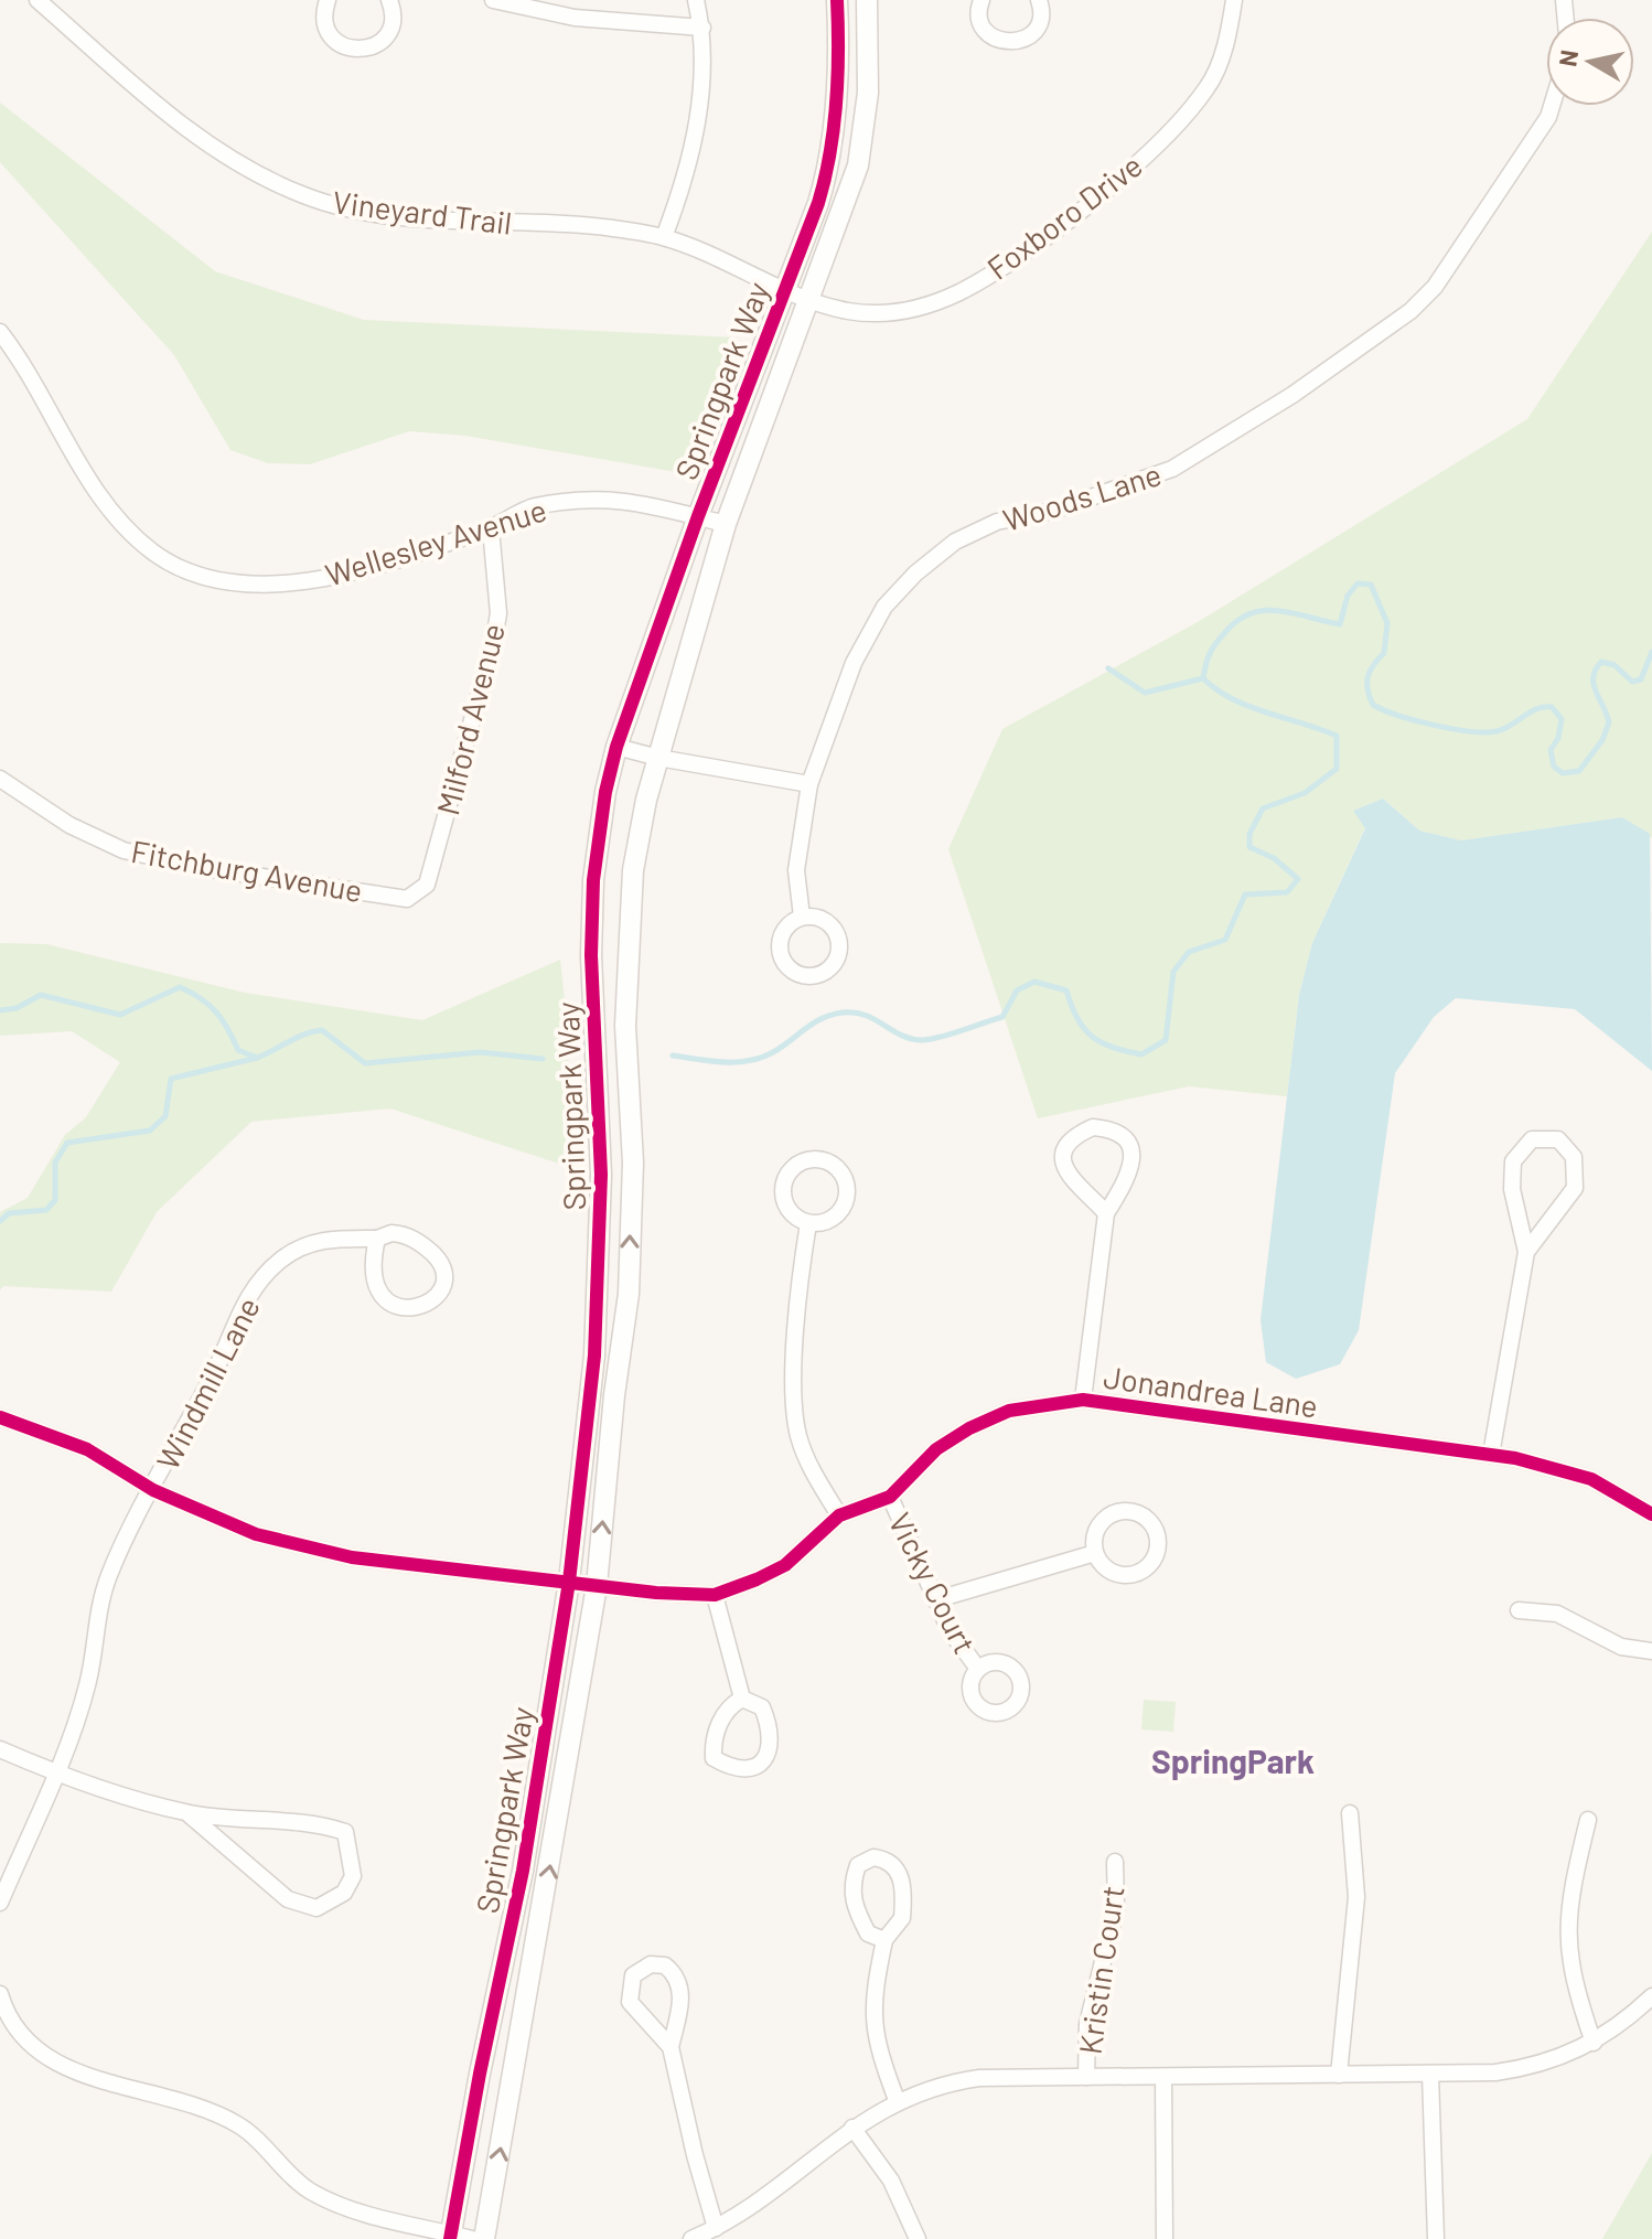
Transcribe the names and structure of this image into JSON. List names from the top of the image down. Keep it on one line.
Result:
{"streets":{"street":["Vineyard Trail","Foxboro Drive","Springpark Way","Woods Lane","Wellesley Avenue","Milford Avenue","Fitchburg Avenue","Windmill Lane","Jonandrea Lane","Vicky Court","Kristin Court"]},"crossings":[["Vineyard Trail","Foxboro Drive"],["Vineyard Trail","Springpark Way"],["Foxboro Drive","Springpark Way"],["Springpark Way","Wellesley Avenue"],["Springpark Way","Jonandrea Lane"],["Wellesley Avenue","Milford Avenue"],["Milford Avenue","Fitchburg Avenue"],["Windmill Lane","Jonandrea Lane"],["Jonandrea Lane","Vicky Court"]],"districts":["SpringPark"],"north":"left"}
